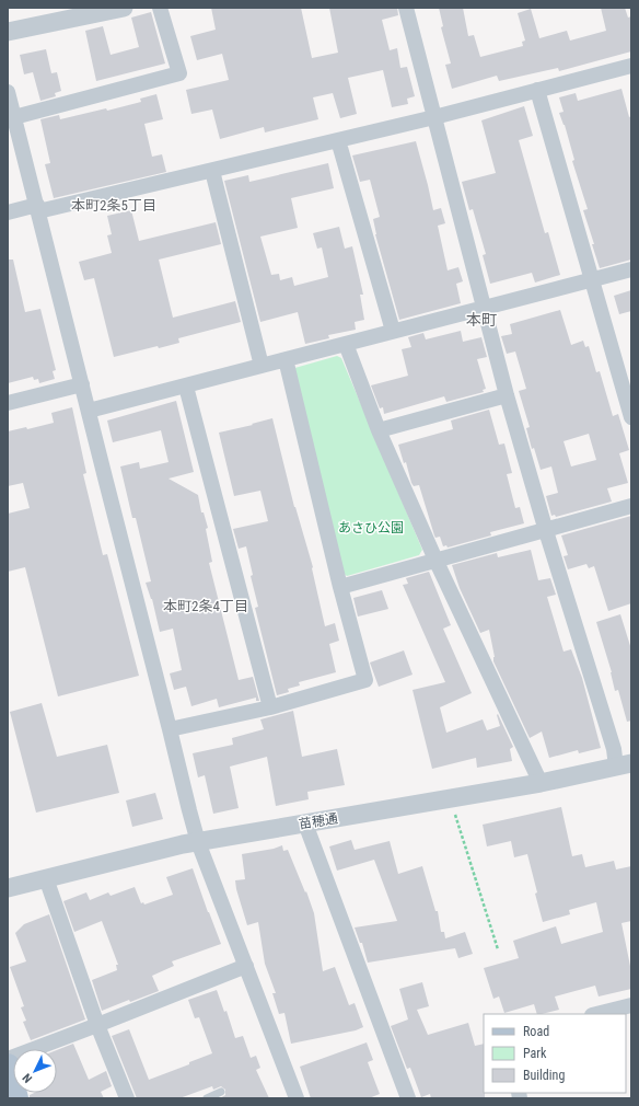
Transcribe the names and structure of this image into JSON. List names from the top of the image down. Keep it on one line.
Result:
{"streets":{"street":["苗穂通"]},"districts":["本町2条5丁目","本町","本町2条4丁目"],"parks":["あさひ公園"],"legend":["Road","Park","Building"],"north":"bottom left"}
